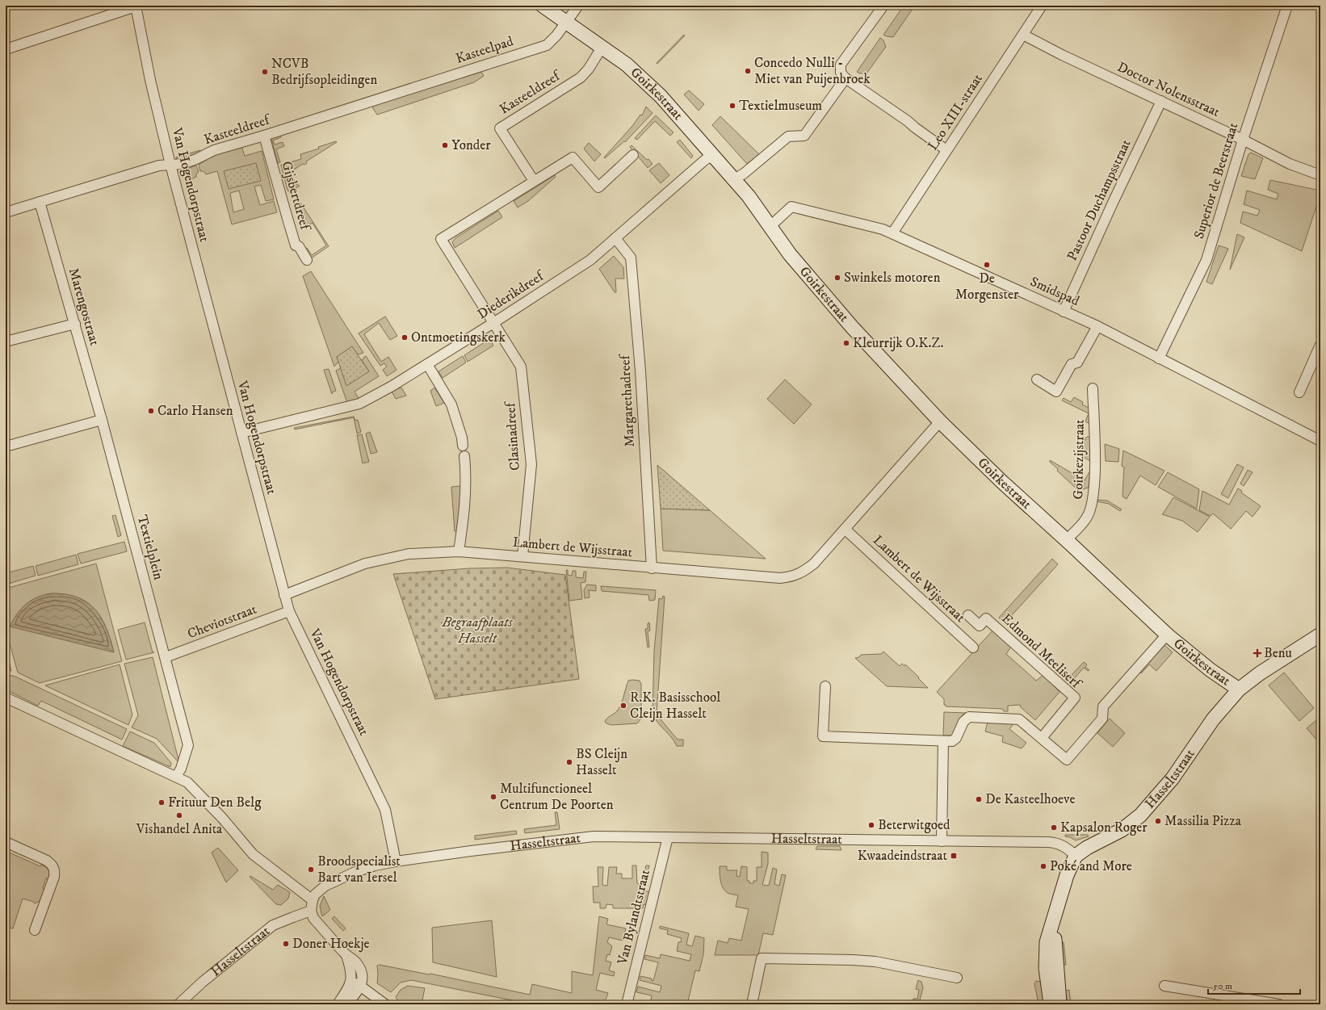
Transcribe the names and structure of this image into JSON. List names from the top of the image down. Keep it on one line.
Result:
{"streets":{"street":["Kasteelpad","Doctor Nolensstraat","Kasteeldreef","Goirkestraat","Leo XIII-straat","Superior de Beerstraat","Van Hogendorpstraat","Gijsbertdreef","Pastoor Duchampsstraat","Smidspad","Diederikdreef","Marengostraat","Margarethadreef","Clasinadreef","Goirkezijstraat","Textielplein","Lambert de Wijsstraat","Cheviotstraat","Edmond Meeliserf","Hasseltstraat","Van Bylandtstraat"]},"crossings":[["Kasteelpad","Kasteeldreef"],["Kasteelpad","Goirkestraat"],["Doctor Nolensstraat","Leo XIII-straat"],["Doctor Nolensstraat","Superior de Beerstraat"],["Doctor Nolensstraat","Pastoor Duchampsstraat"],["Kasteeldreef","Goirkestraat"],["Kasteeldreef","Van Hogendorpstraat"],["Kasteeldreef","Gijsbertdreef"],["Kasteeldreef","Marengostraat"],["Kasteeldreef","Clasinadreef"],["Goirkestraat","Smidspad"],["Goirkestraat","Diederikdreef"],["Goirkestraat","Goirkezijstraat"],["Goirkestraat","Lambert de Wijsstraat"],["Goirkestraat","Edmond Meeliserf"],["Goirkestraat","Hasseltstraat"],["Leo XIII-straat","Smidspad"],["Superior de Beerstraat","Smidspad"],["Van Hogendorpstraat","Diederikdreef"],["Van Hogendorpstraat","Lambert de Wijsstraat"],["Van Hogendorpstraat","Cheviotstraat"],["Van Hogendorpstraat","Hasseltstraat"],["Pastoor Duchampsstraat","Smidspad"],["Diederikdreef","Margarethadreef"],["Diederikdreef","Clasinadreef"],["Marengostraat","Textielplein"],["Margarethadreef","Lambert de Wijsstraat"],["Clasinadreef","Lambert de Wijsstraat"],["Textielplein","Cheviotstraat"],["Hasseltstraat","Van Bylandtstraat"]],"parks":["Begraafplaats Hasselt"],"places":{"other":["Concedo Nulli - Miet van Puijenbroek","NCVB Bedrijfsopleidingen","Textielmuseum","Yonder","De Morgenster","Swinkels motoren","Ontmoetingskerk","Kleurrijk O.K.Z.","Carlo Hansen","R.K. Basisschool Cleijn Hasselt","BS Cleijn Hasselt","Multifunctioneel Centrum De Poorten","De Kasteelhoeve","Frituur Den Belg","Vishandel Anita","Massilia Pizza","Beterwitgoed","Kapsalon Roger","Poké and More","Broodspecialist Bart van Iersel","Doner Hoekje"],"health":["Benu"],"transit":["Kwaadeindstraat"]},"scale_bar":"50 m"}
